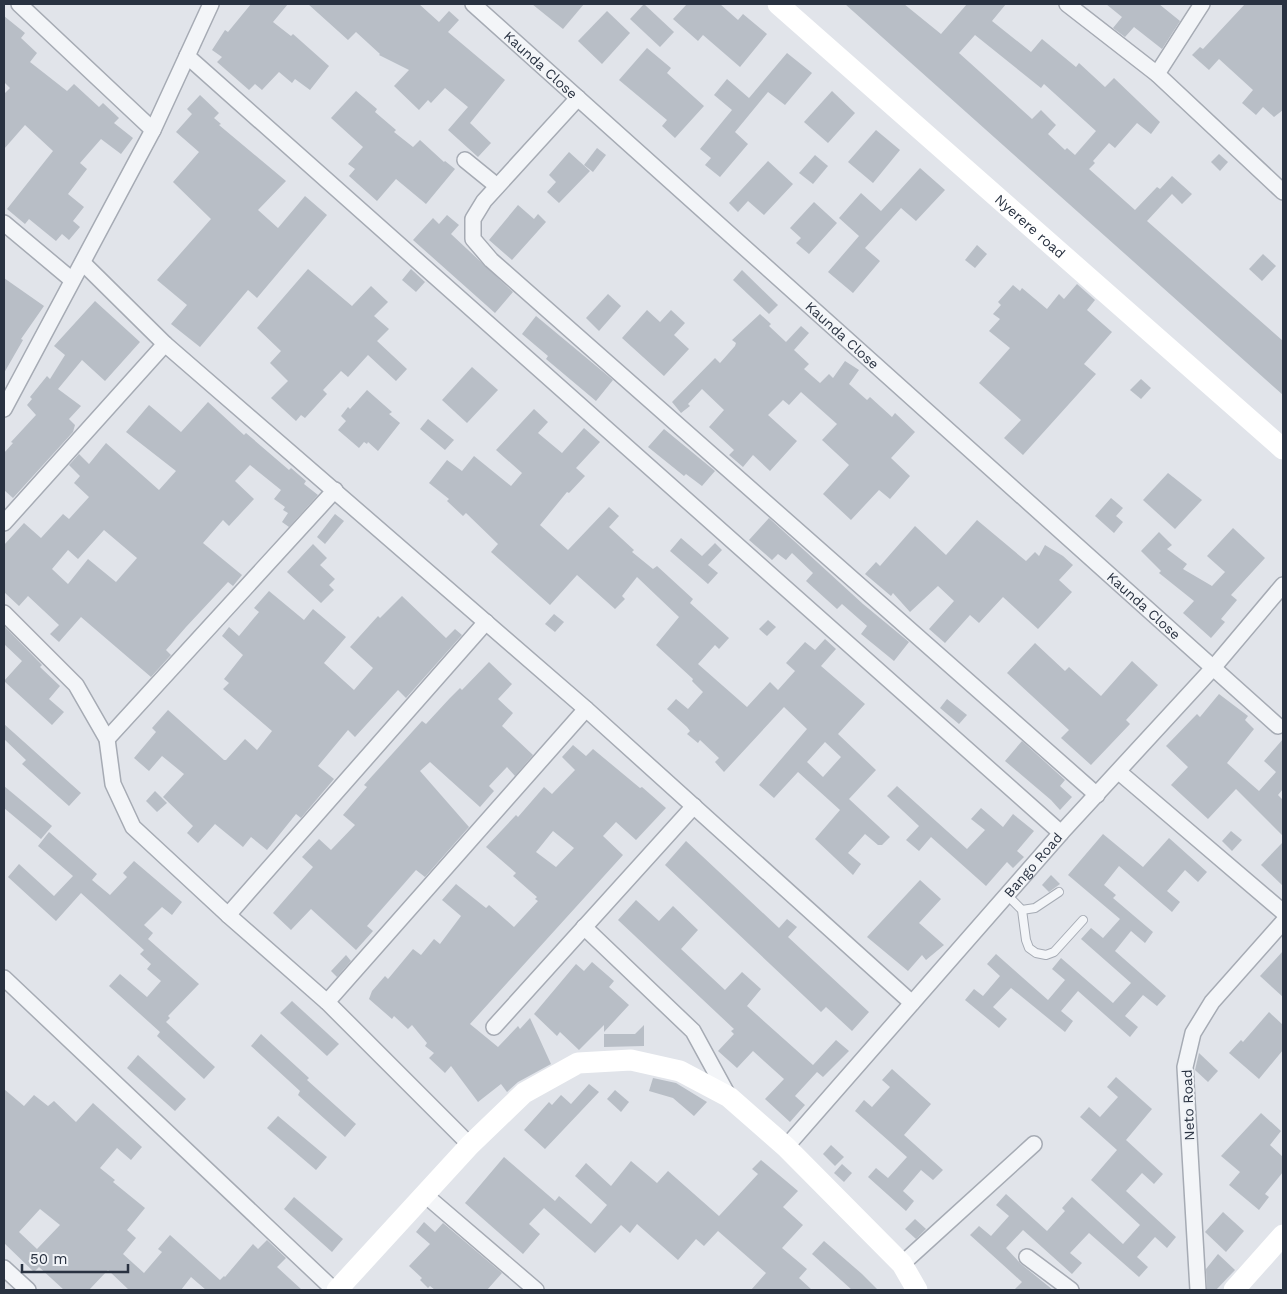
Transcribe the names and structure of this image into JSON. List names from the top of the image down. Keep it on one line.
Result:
{"streets":{"street":["Kaunda Close","Nyerere road","Bango Road","Neto Road"]},"crossings":[["Kaunda Close","Bango Road"]],"scale_bar":"50 m"}
